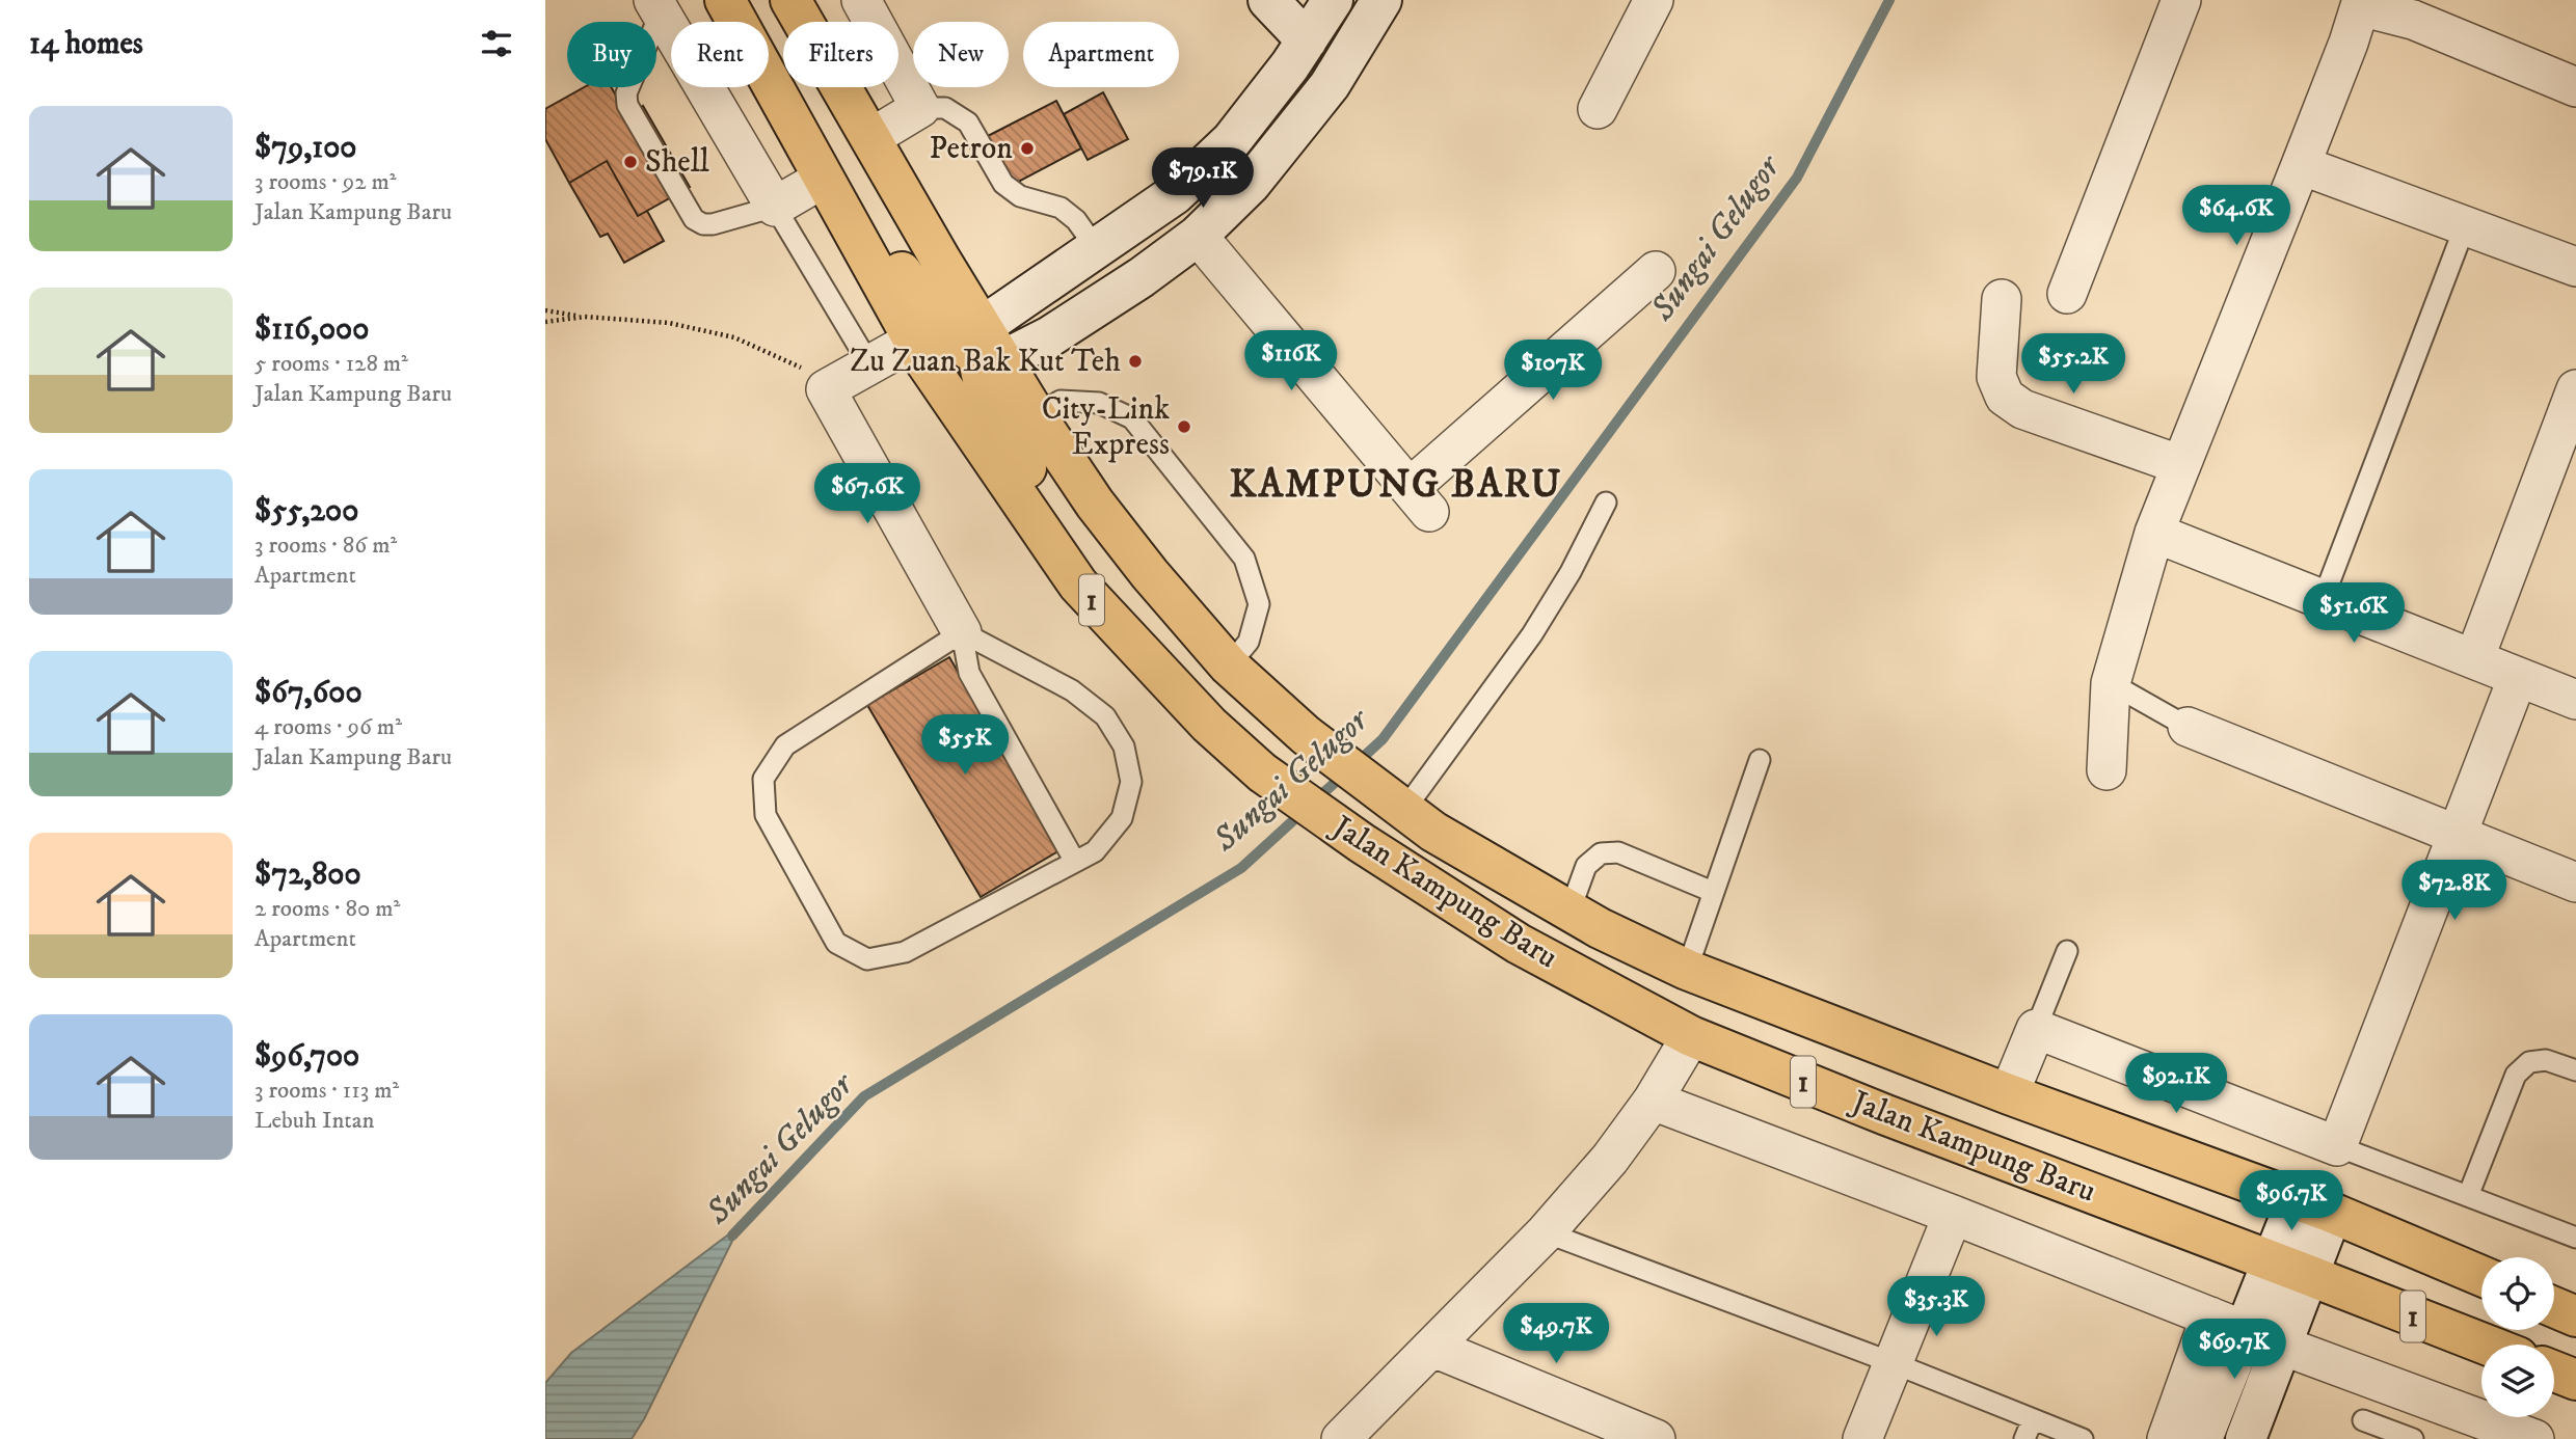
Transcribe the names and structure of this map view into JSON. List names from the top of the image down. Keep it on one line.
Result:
{"streets":{"main road":["1","Jalan Kampung Baru"]},"crossings":[["1","Jalan Kampung Baru"]],"districts":["KAMPUNG BARU"],"water":["Sungai Gelugor"],"places":["Petron","Shell","Zu Zuan Bak Kut Teh","City-Link Express"],"page":{"heading":"14 homes","chip":["Buy","Rent","Filters","New","Apartment"],"list":[{"name":"$79,100","note":"3 rooms · 92 m² · Jalan Kampung Baru"},{"name":"$116,000","note":"5 rooms · 128 m² · Jalan Kampung Baru"},{"name":"$55,200","note":"3 rooms · 86 m² · Apartment"},{"name":"$67,600","note":"4 rooms · 96 m² · Jalan Kampung Baru"},{"name":"$72,800","note":"2 rooms · 80 m² · Apartment"},{"name":"$96,700","note":"3 rooms · 113 m² · Lebuh Intan"}],"price":["$79.1K","$64.6K","$116K","$55.2K","$107K","$67.6K","$51.6K","$55K","$72.8K","$92.1K","$96.7K","$35.3K","$49.7K","$69.7K"]}}
